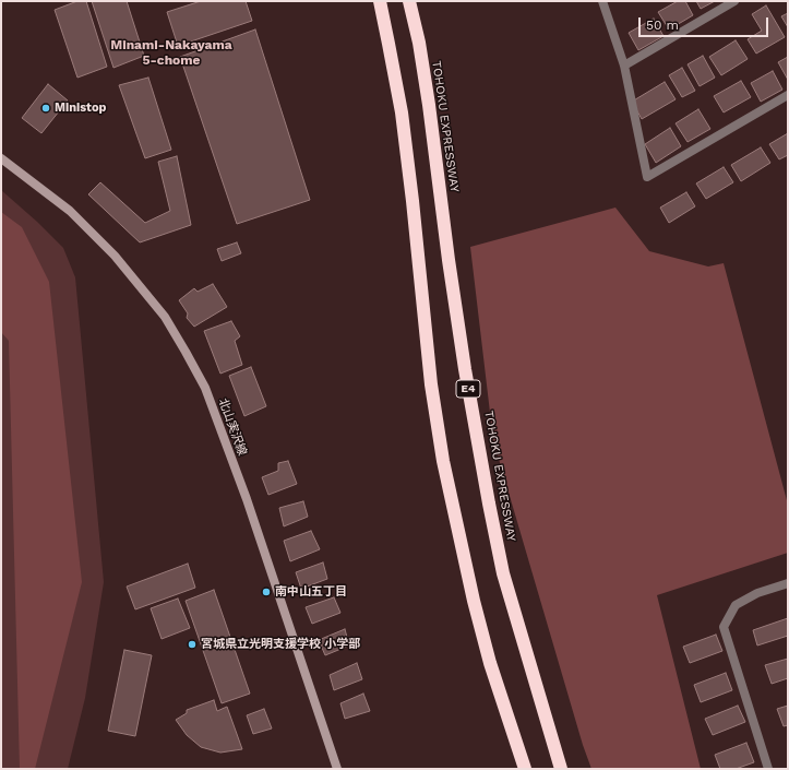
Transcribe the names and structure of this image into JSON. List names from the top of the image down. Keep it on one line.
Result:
{"streets":{"highway":["TOHOKU EXPRESSWAY","E4"],"street":["北山実沢線"]},"districts":["Minami-Nakayama 5-chome"],"places":["Ministop","南中山五丁目","宮城県立光明支援学校 小学部"],"scale_bar":"50 m"}
